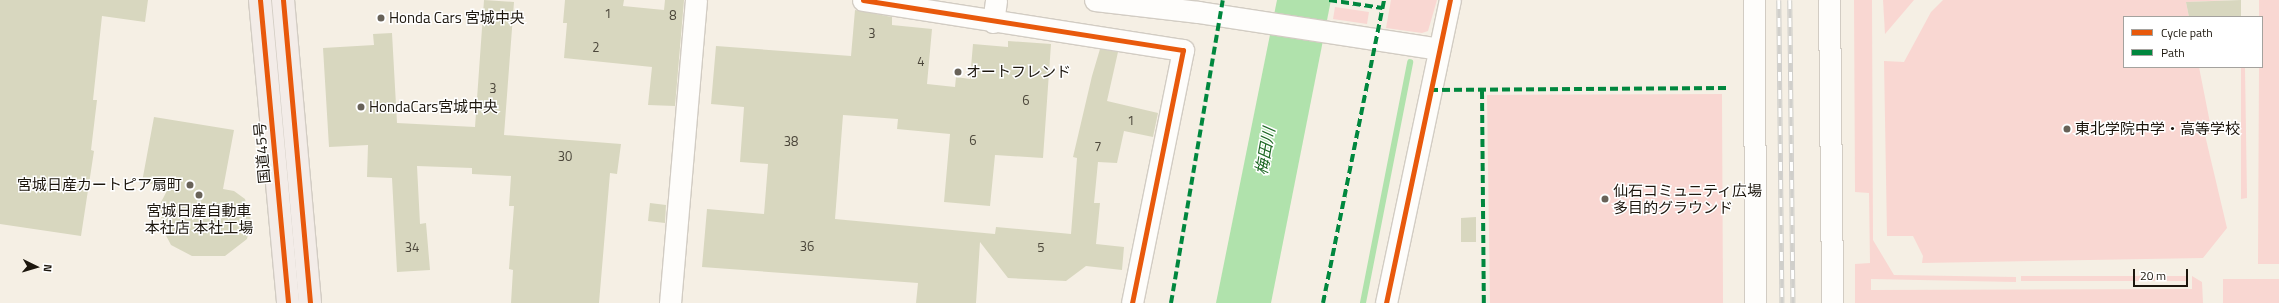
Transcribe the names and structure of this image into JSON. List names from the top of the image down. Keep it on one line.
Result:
{"streets":{"highway":["国道45号"]},"water":["梅田川"],"places":["Honda Cars 宮城中央","オートフレンド","HondaCars宮城中央","東北学院中学・高等学校","宮城日産カートピア扇町","宮城日産自動車 本社店 本社工場","仙石コミュニティ広場 多目的グラウンド"],"house_numbers":["1","8","3","2","4","3","6","1","6","38","7","30","36","34","5"],"legend":["Cycle path","Path"],"scale_bar":"20 m","north":"right"}
